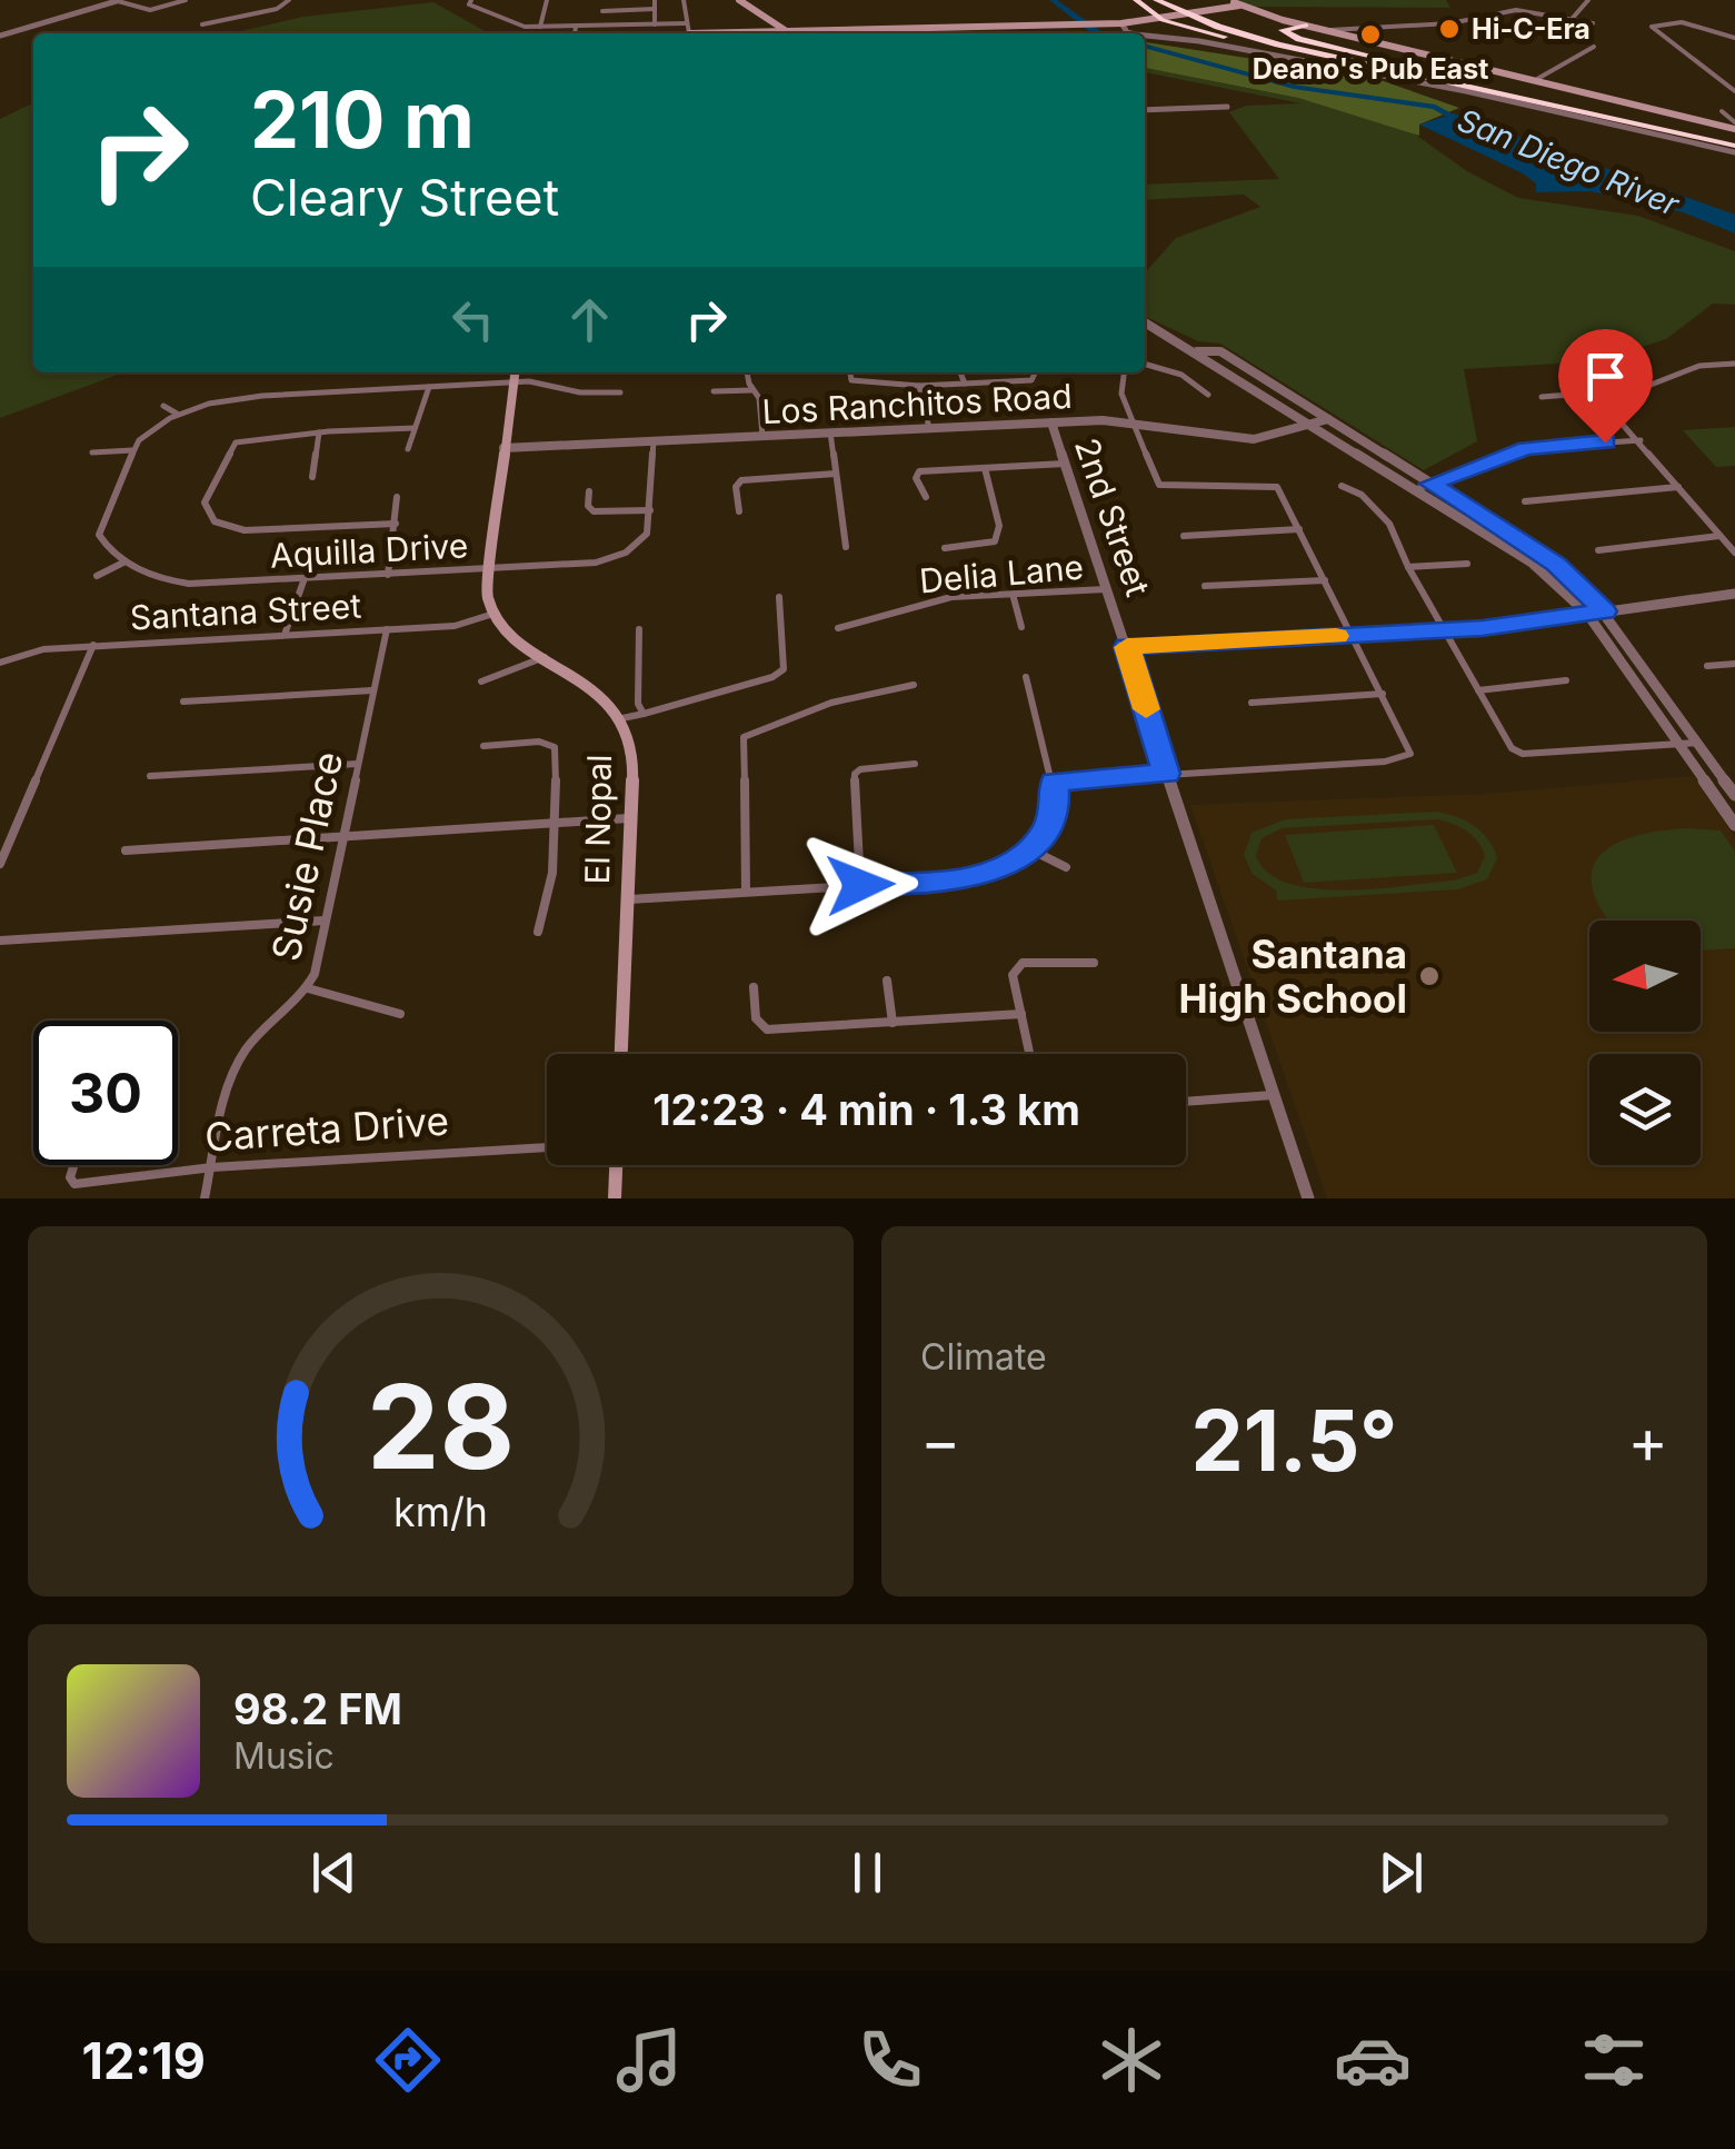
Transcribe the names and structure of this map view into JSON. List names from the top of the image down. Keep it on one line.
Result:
{"streets":{"main road":["El Nopal"],"street":["Los Ranchitos Road","2nd Street","Aquilla Drive","Delia Lane","Santana Street","Susie Place","Carreta Drive"]},"crossings":[["Los Ranchitos Road","2nd Street"],["Los Ranchitos Road","Aquilla Drive"],["2nd Street","Delia Lane"],["Santana Street","El Nopal"],["Santana Street","Susie Place"],["Susie Place","Carreta Drive"]],"water":["San Diego River"],"places":["Hi-C-Era","Deano's Pub East","Santana High School"],"north":"left","page":{"turn":["210 m","Cleary Street"],"limit":"30","trip":"12:23 · 4 min · 1.3 km","tile":"Climate","heat":["−","21.5°","+"],"song":["98.2 FM","Music"],"tabs":"12:19","gauge":["28","km/h"]}}
